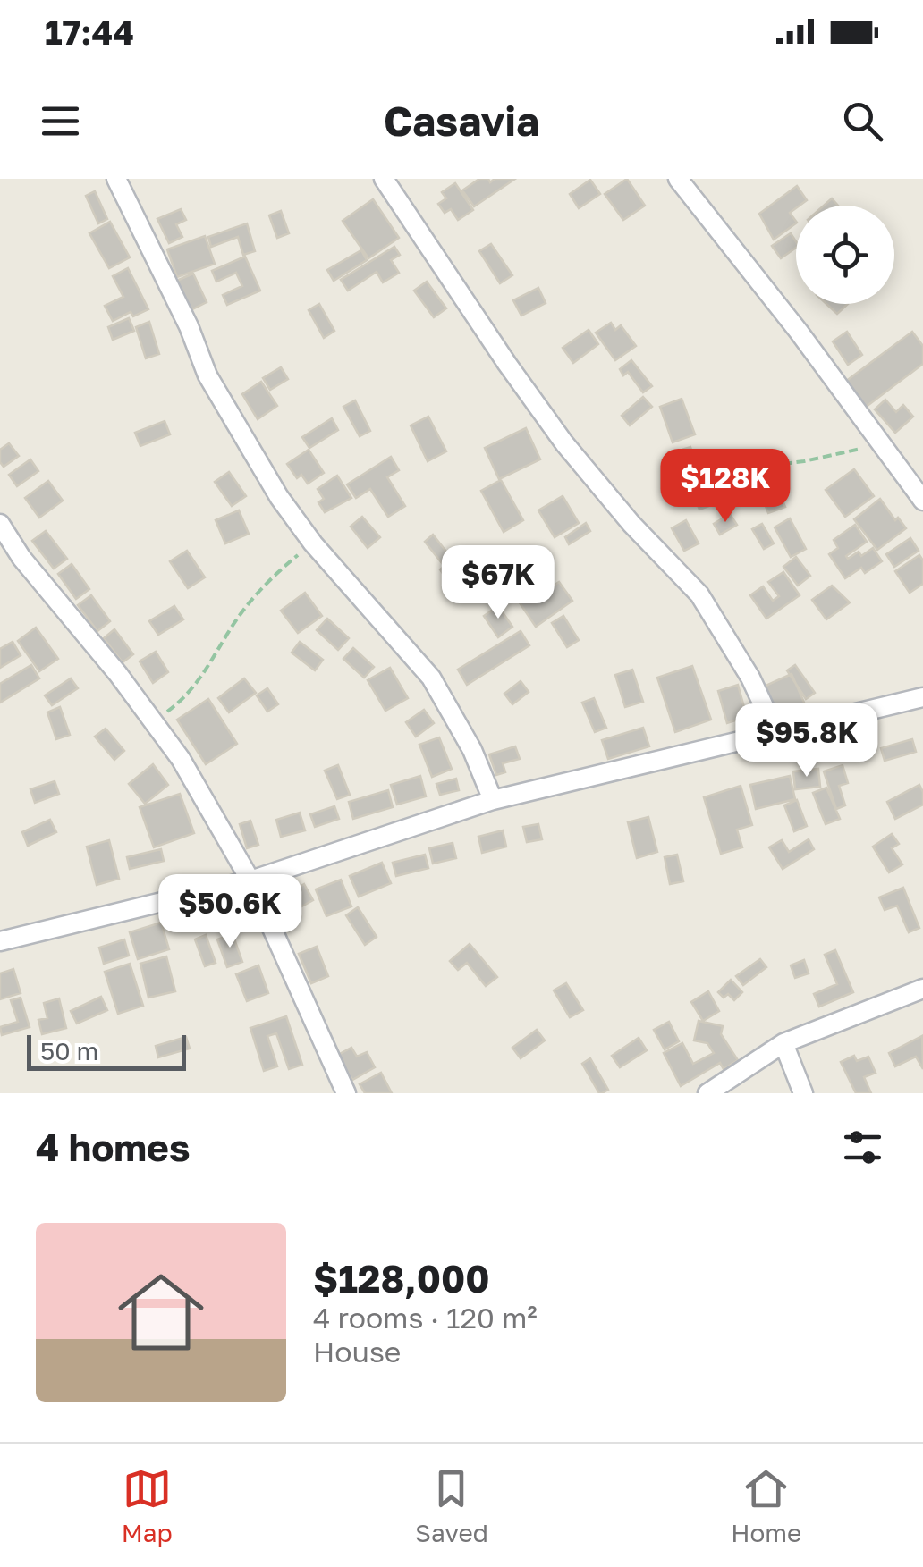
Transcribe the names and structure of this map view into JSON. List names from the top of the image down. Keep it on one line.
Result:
{"scale_bar":"50 m","page":{"status":"17:44","header":"Casavia","price":["$128K","$67K","$95.8K","$50.6K"],"scale":"50 m","heading":"4 homes","list":[{"name":"$128,000","note":"4 rooms · 120 m² · House"}],"tabs":["Map","Saved","Home"]}}
